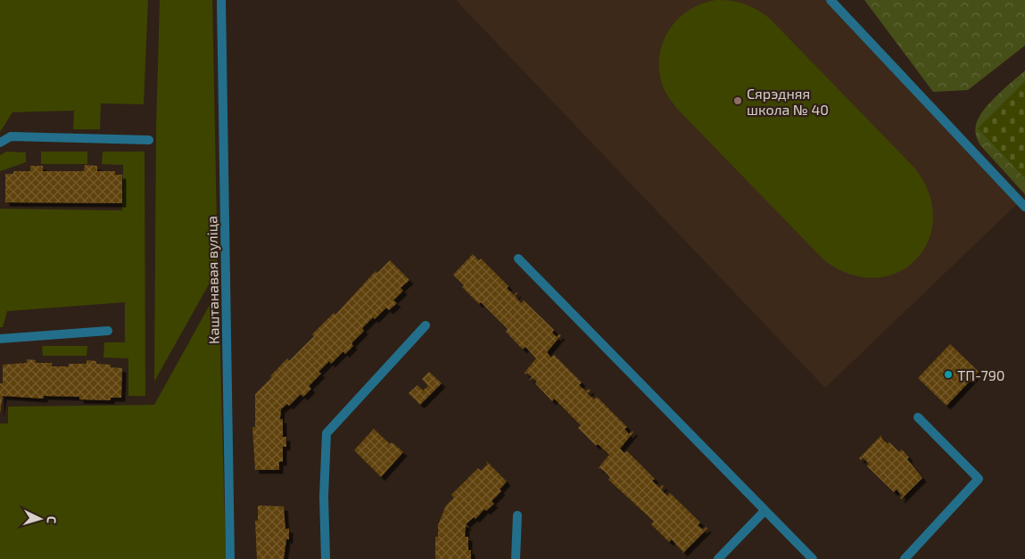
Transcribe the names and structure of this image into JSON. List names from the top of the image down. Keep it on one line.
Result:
{"streets":{"street":["Каштанавая вуліца"]},"places":["Сярэдняя школа № 40","ТП-790"],"north":"right"}
